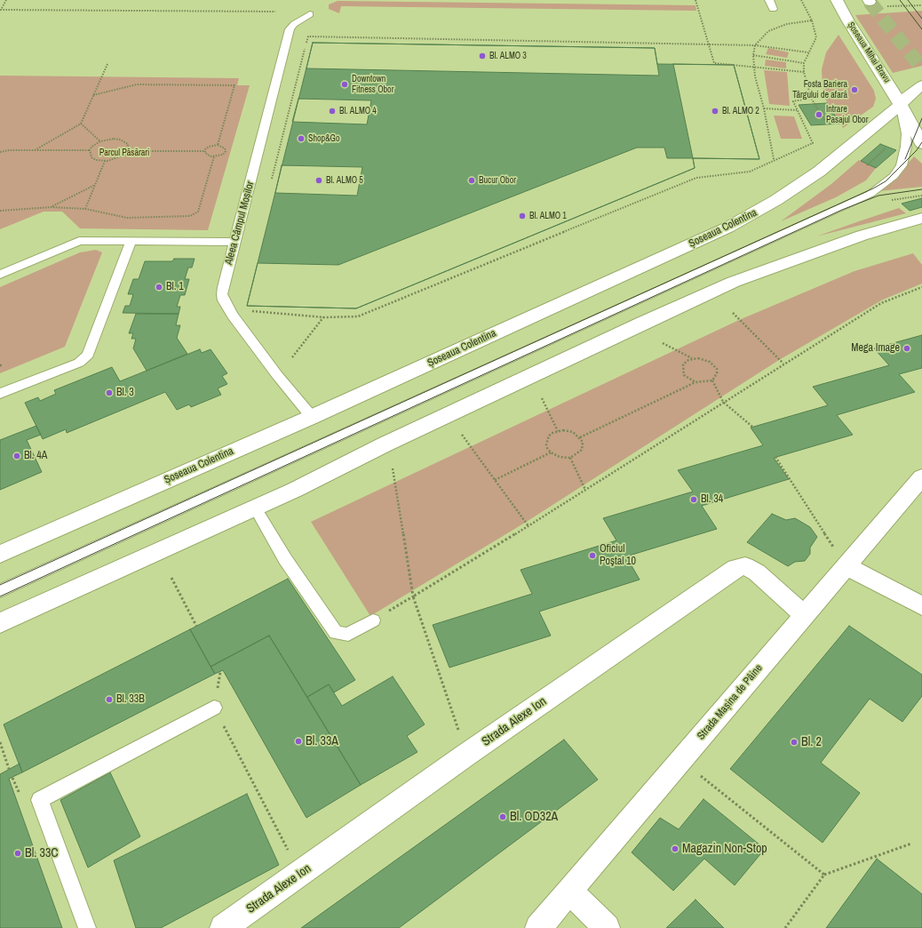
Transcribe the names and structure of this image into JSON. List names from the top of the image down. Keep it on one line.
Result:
{"streets":{"main road":["Șoseaua Mihai Bravu","Șoseaua Colentina","Strada Mașina de Pâine","Strada Alexe Ion"],"lane":["Aleea Câmpul Moșilor"]},"crossings":[["Șoseaua Mihai Bravu","Șoseaua Colentina"],["Aleea Câmpul Moșilor","Șoseaua Colentina"],["Strada Mașina de Pâine","Strada Alexe Ion"]],"parks":["Parcul Păsărari"],"places":["Bl. ALMO 3","Downtown Fitness Obor","Fosta Bariera Târgului de afară","Bl. ALMO 4","Bl. ALMO 2","Intrare Pasajul Obor","Shop&Go","Bl. ALMO 5","Bucur Obor","Bl. ALMO 1","Bl. 1","Mega Image","Bl. 3","Bl. 4A","Bl. 34","Oficiul Poştal 10","Bl. 33B","Bl. 33A","Bl. 2","Bl. OD32A","Magazin Non-Stop","Bl. 33C"]}
